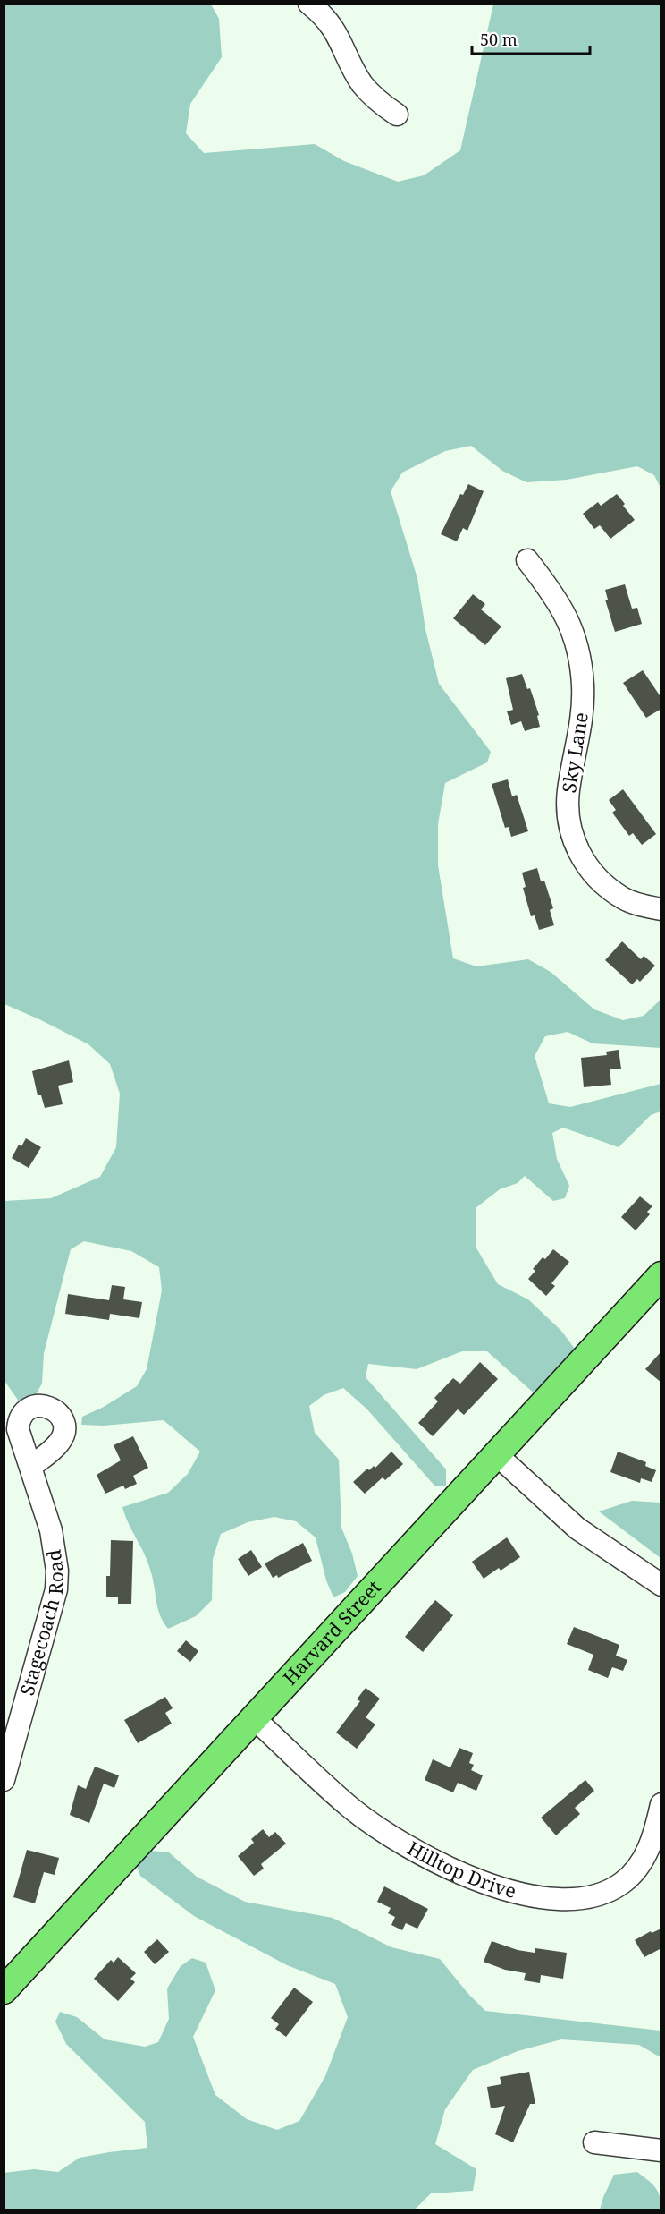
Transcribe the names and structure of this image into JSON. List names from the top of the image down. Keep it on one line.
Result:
{"streets":{"main road":["Harvard Street"],"street":["Sky Lane","Stagecoach Road","Hilltop Drive"]},"crossings":[["Harvard Street","Hilltop Drive"]],"scale_bar":"50 m"}
